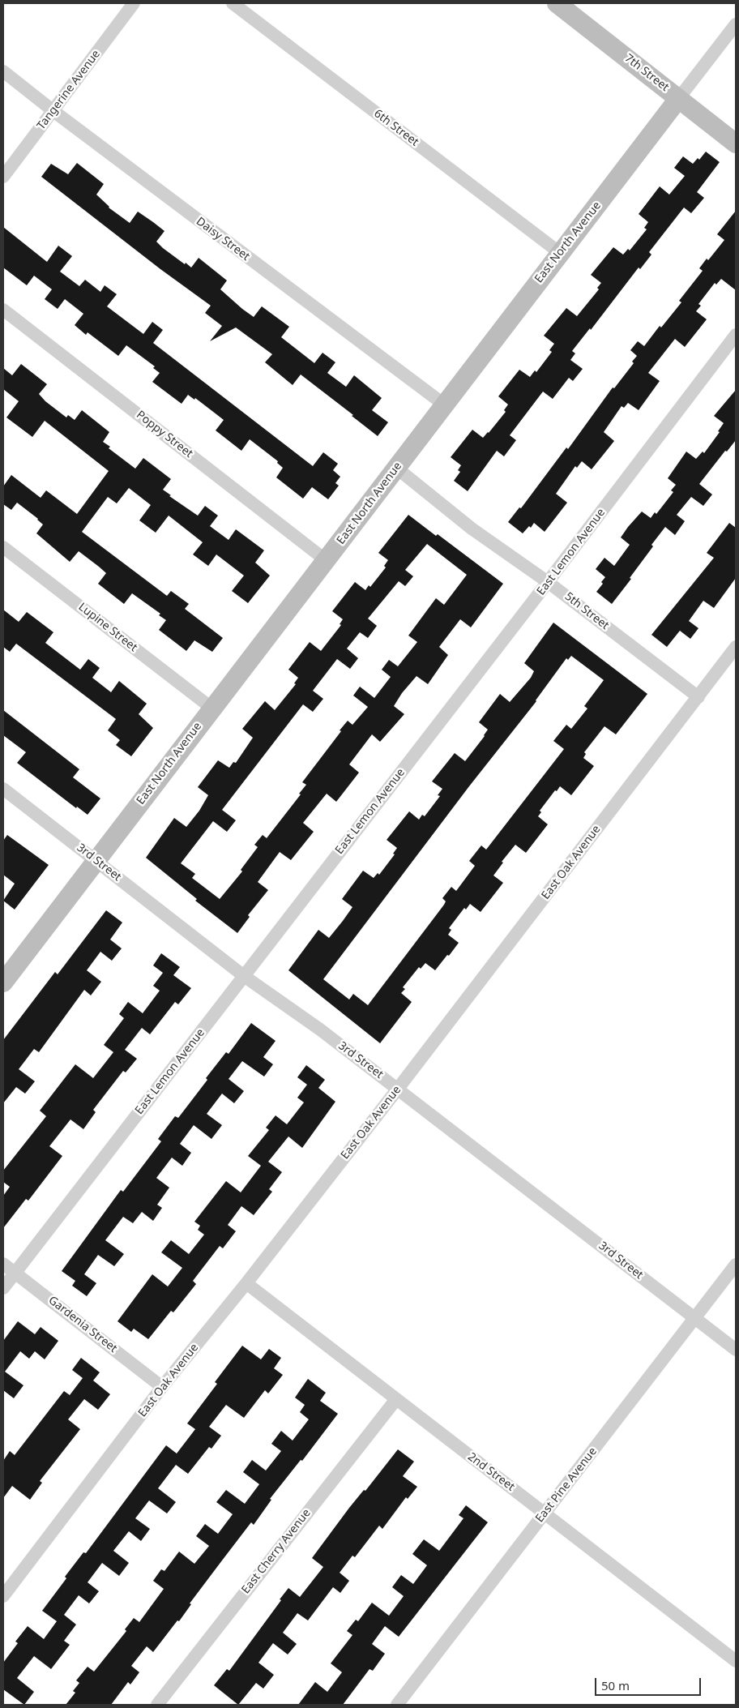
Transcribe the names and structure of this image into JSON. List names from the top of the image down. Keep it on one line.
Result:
{"streets":{"street":["7th Street","Tangerine Avenue","6th Street","Daisy Street","East North Avenue","Poppy Street","East Lemon Avenue","5th Street","Lupine Street","3rd Street","East Oak Avenue","Gardenia Street","2nd Street","East Pine Avenue","East Cherry Avenue"]},"crossings":[["7th Street","East North Avenue"],["Tangerine Avenue","Daisy Street"],["6th Street","East North Avenue"],["Daisy Street","East North Avenue"],["East North Avenue","Poppy Street"],["East North Avenue","5th Street"],["East North Avenue","Lupine Street"],["East North Avenue","3rd Street"],["East Lemon Avenue","5th Street"],["East Lemon Avenue","3rd Street"],["East Lemon Avenue","Gardenia Street"],["5th Street","East Oak Avenue"],["3rd Street","East Oak Avenue"],["3rd Street","East Pine Avenue"],["East Oak Avenue","Gardenia Street"],["East Oak Avenue","2nd Street"],["2nd Street","East Pine Avenue"],["2nd Street","East Cherry Avenue"]],"scale_bar":"50 m"}
